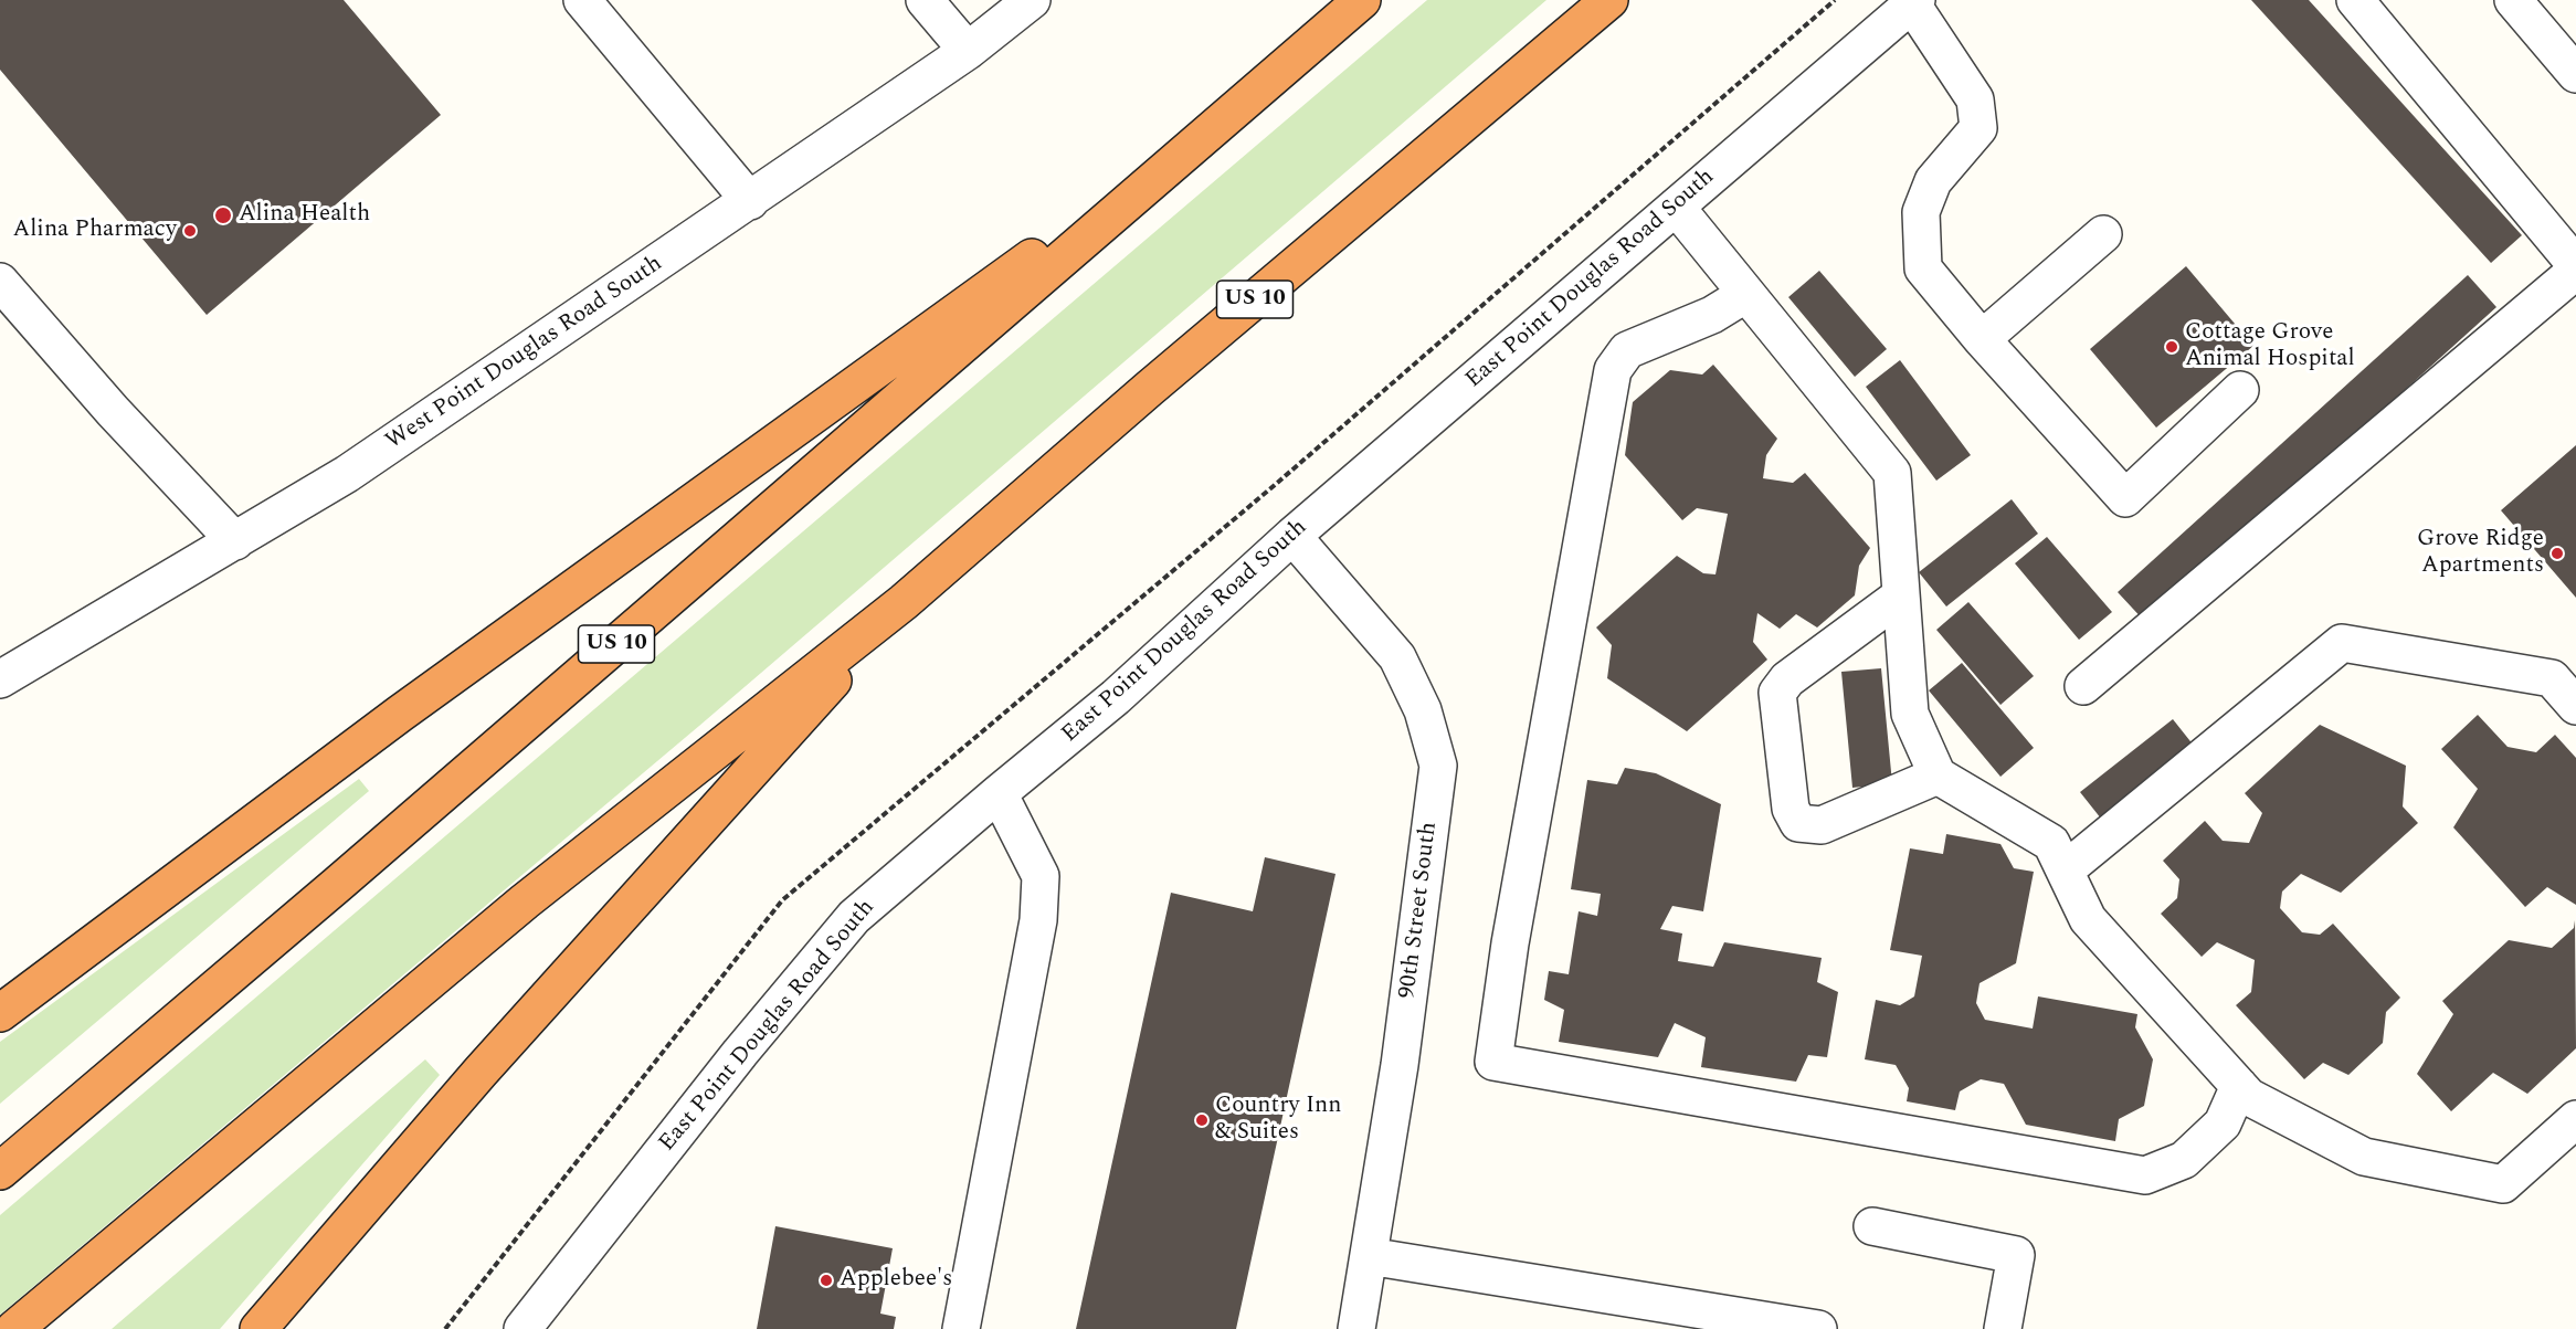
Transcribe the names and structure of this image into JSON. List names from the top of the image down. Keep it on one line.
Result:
{"streets":{"highway":["US 10"],"street":["East Point Douglas Road South","West Point Douglas Road South","90th Street South"]},"crossings":[["East Point Douglas Road South","90th Street South"]],"places":["Alina Health","Alina Pharmacy","Cottage Grove Animal Hospital","Grove Ridge Apartments","Country Inn & Suites","Applebee's"]}
